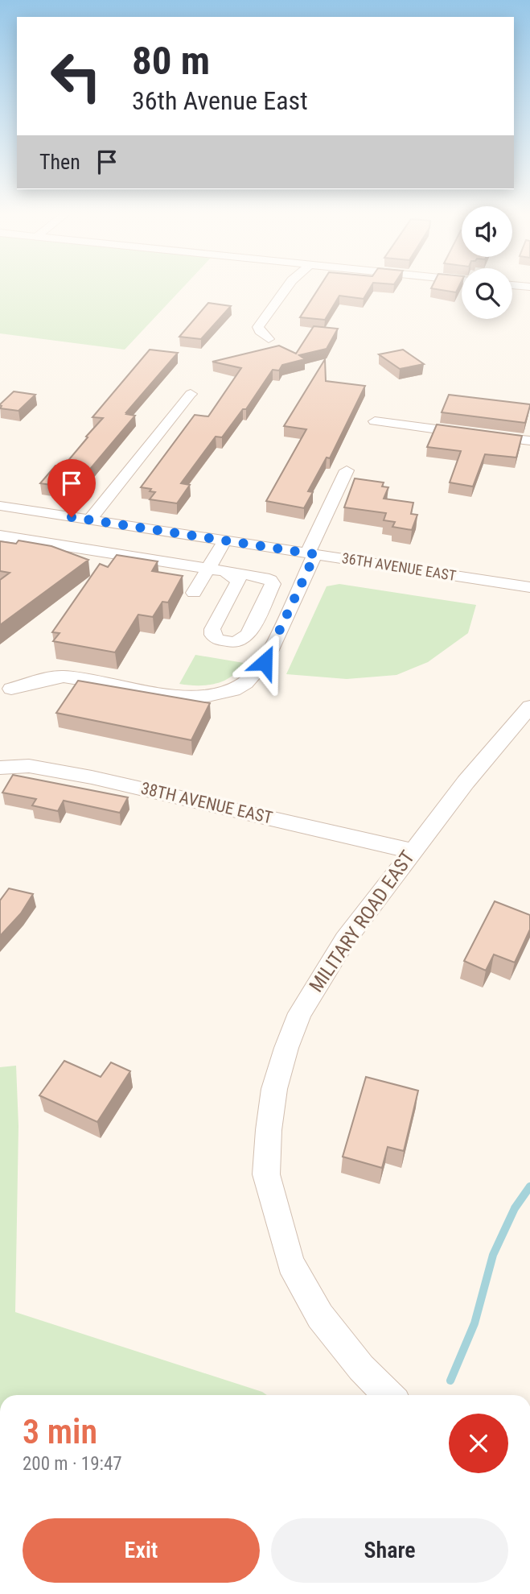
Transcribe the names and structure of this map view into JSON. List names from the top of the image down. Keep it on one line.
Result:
{"streets":{"street":["36TH AVENUE EAST","38TH AVENUE EAST","MILITARY ROAD EAST"]},"crossings":[["38TH AVENUE EAST","MILITARY ROAD EAST"]],"page":{"turn":["80 m","36th Avenue East"],"then":"Then","heading":["3 min","200 m · 19:47"],"buttons":["Exit","Share"]}}
